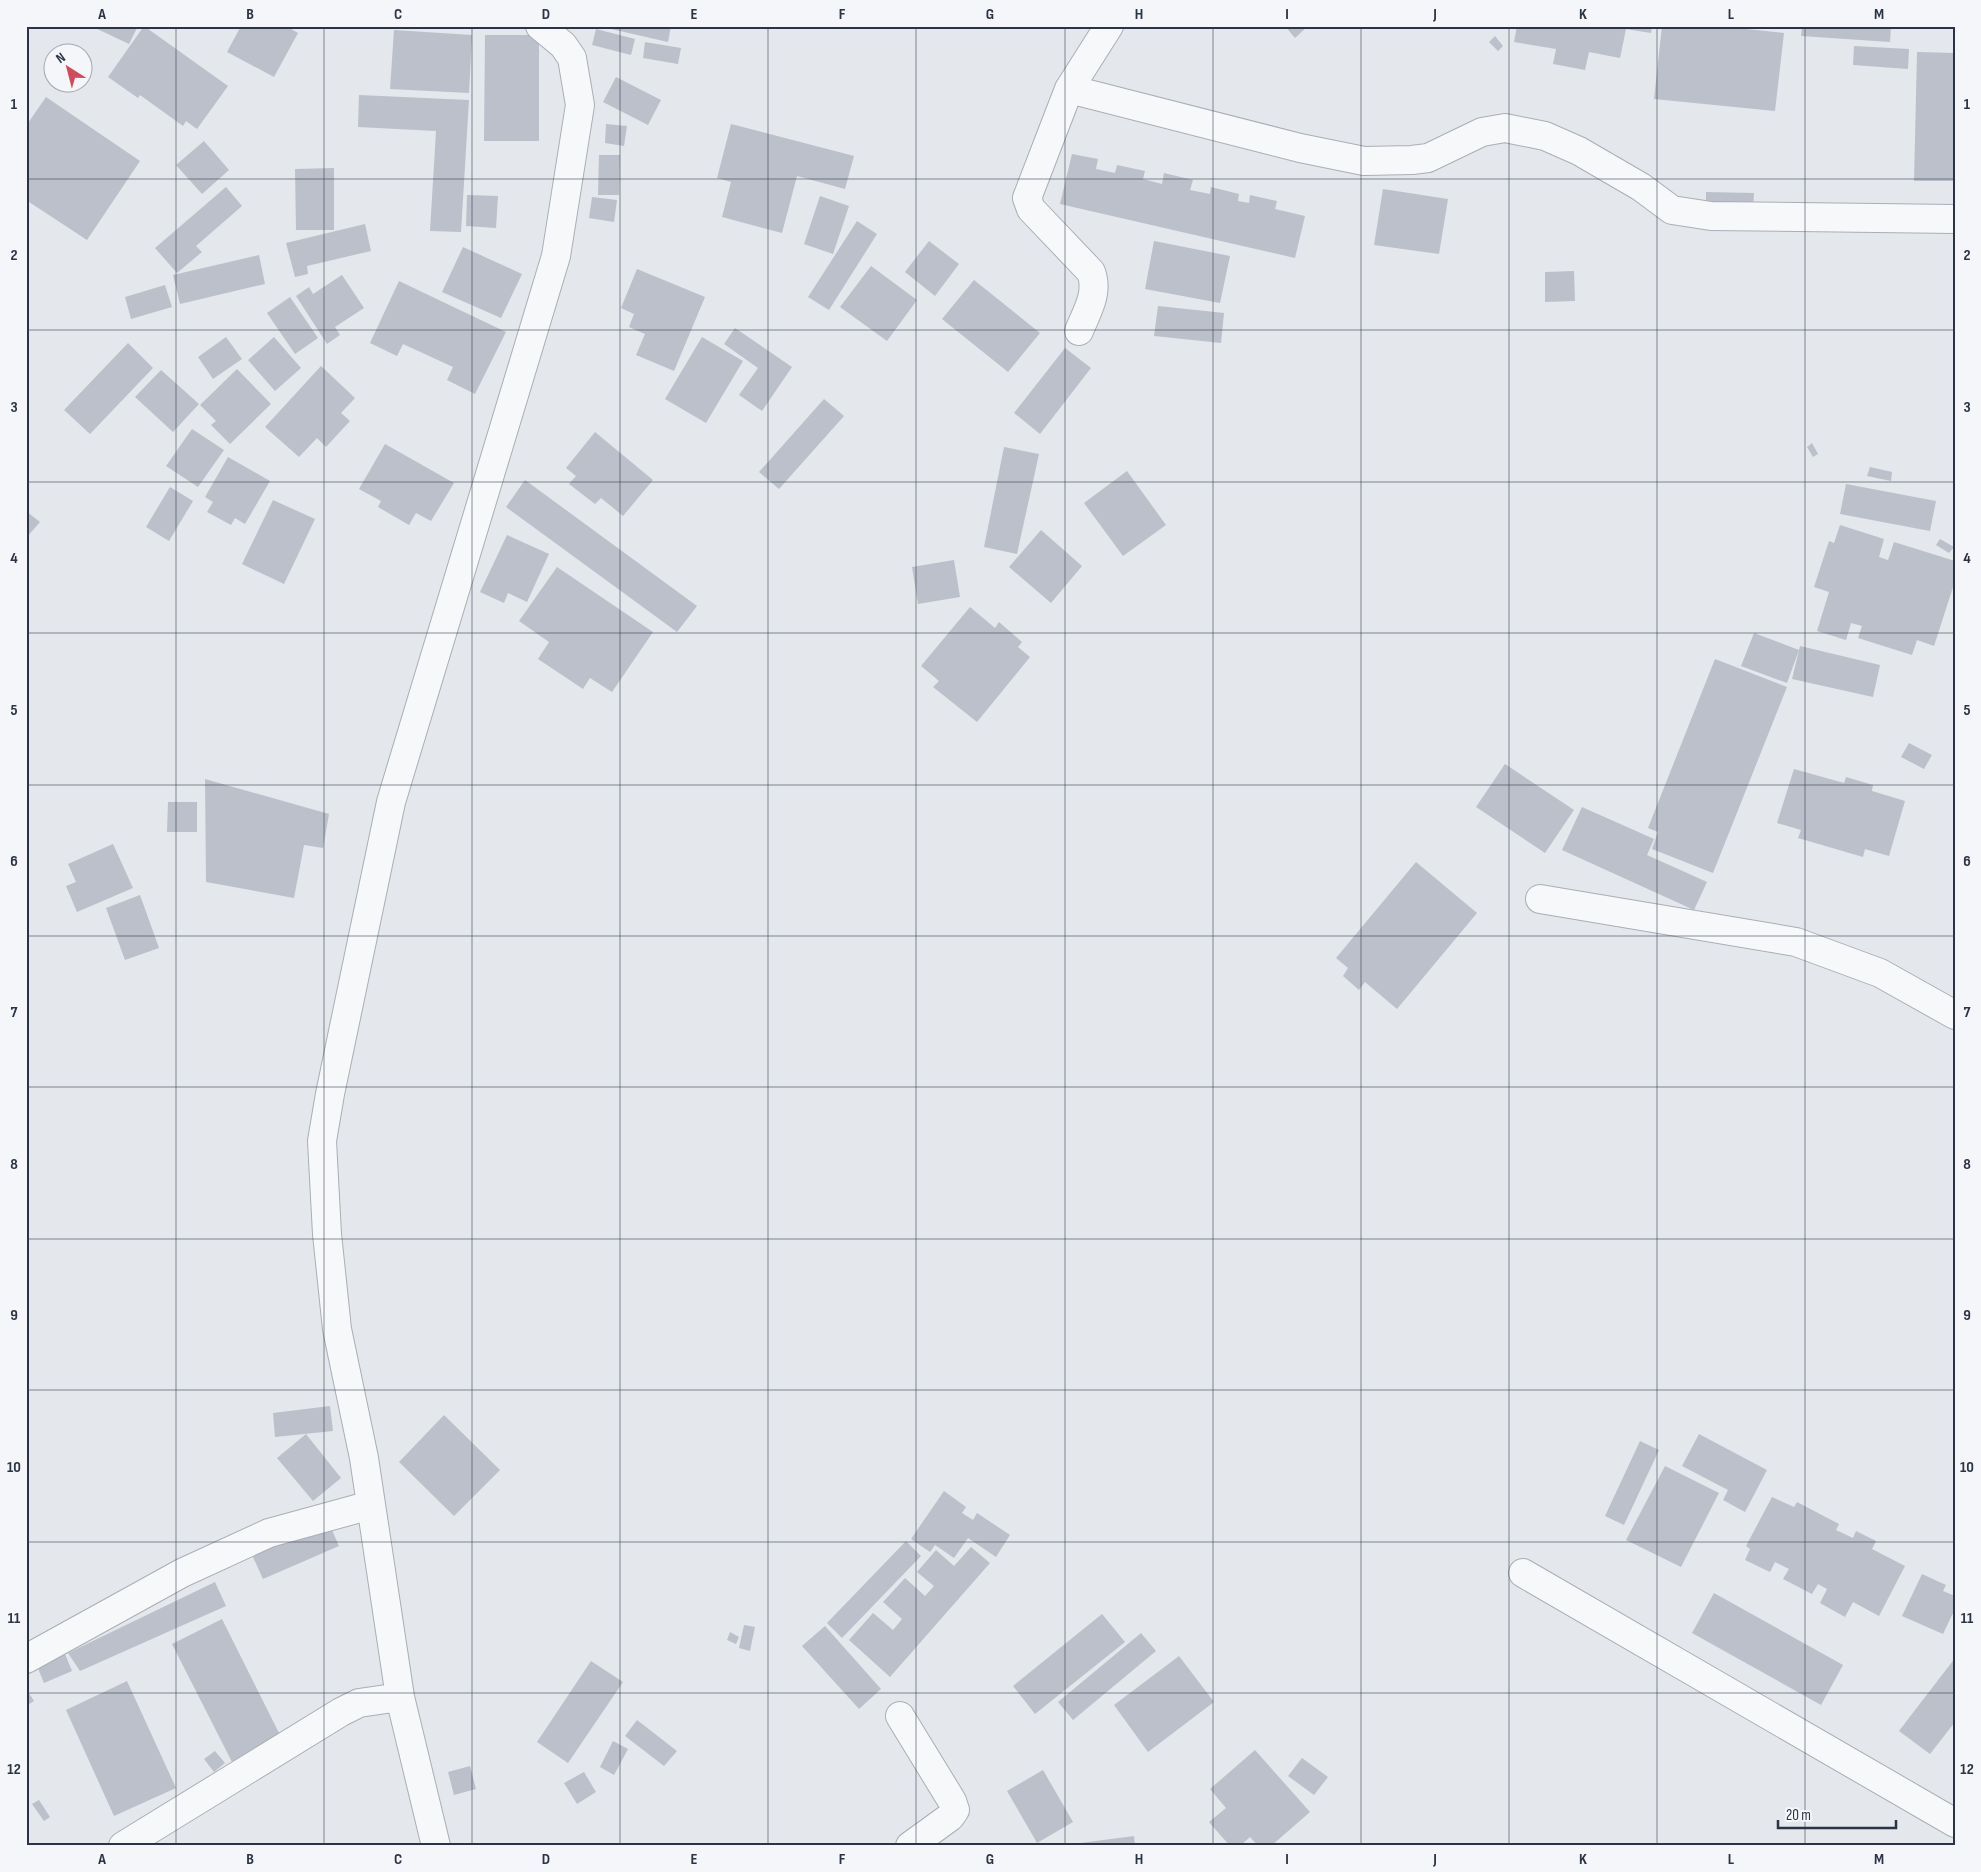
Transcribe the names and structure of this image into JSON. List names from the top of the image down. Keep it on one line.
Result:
{"scale_bar":"20 m","north":"top left","grid":{"columns":["A","B","C","D","E","F","G","H","I","J","K","L","M"],"rows":["1","2","3","4","5","6","7","8","9","10","11","12"]}}
